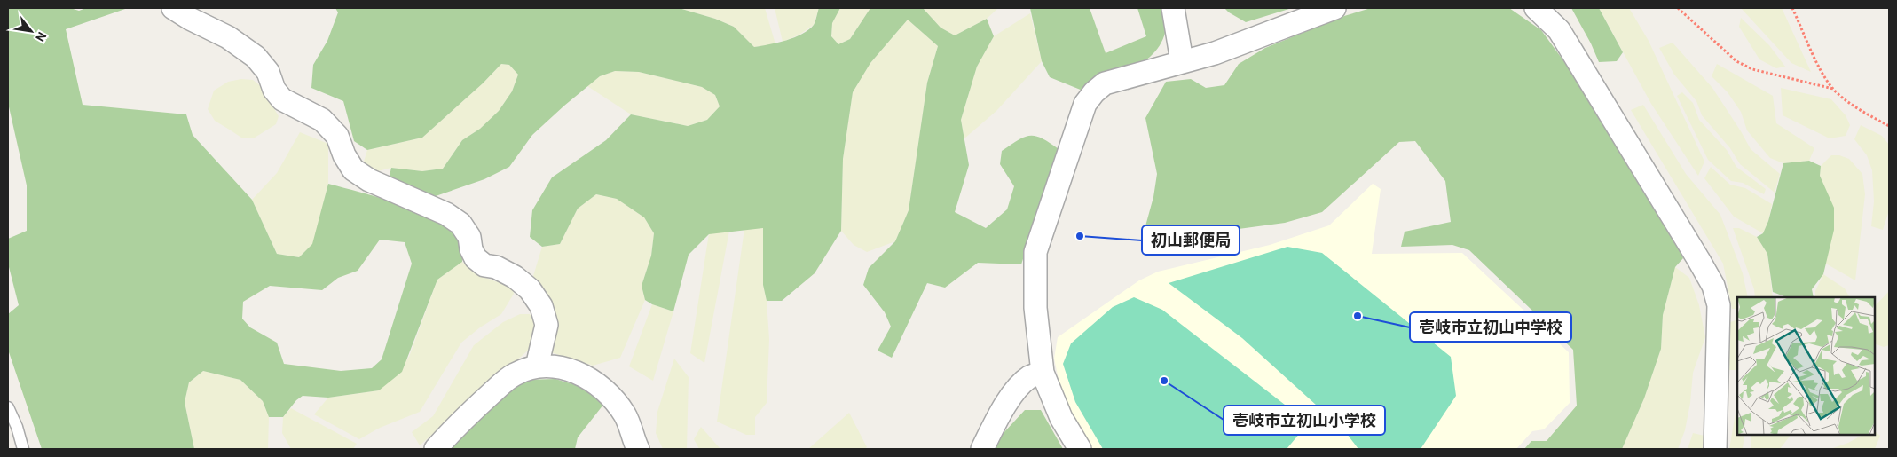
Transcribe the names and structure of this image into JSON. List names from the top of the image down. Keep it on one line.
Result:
{"places":["初山郵便局","壱岐市立初山中学校","壱岐市立初山小学校"],"north":"bottom right"}
